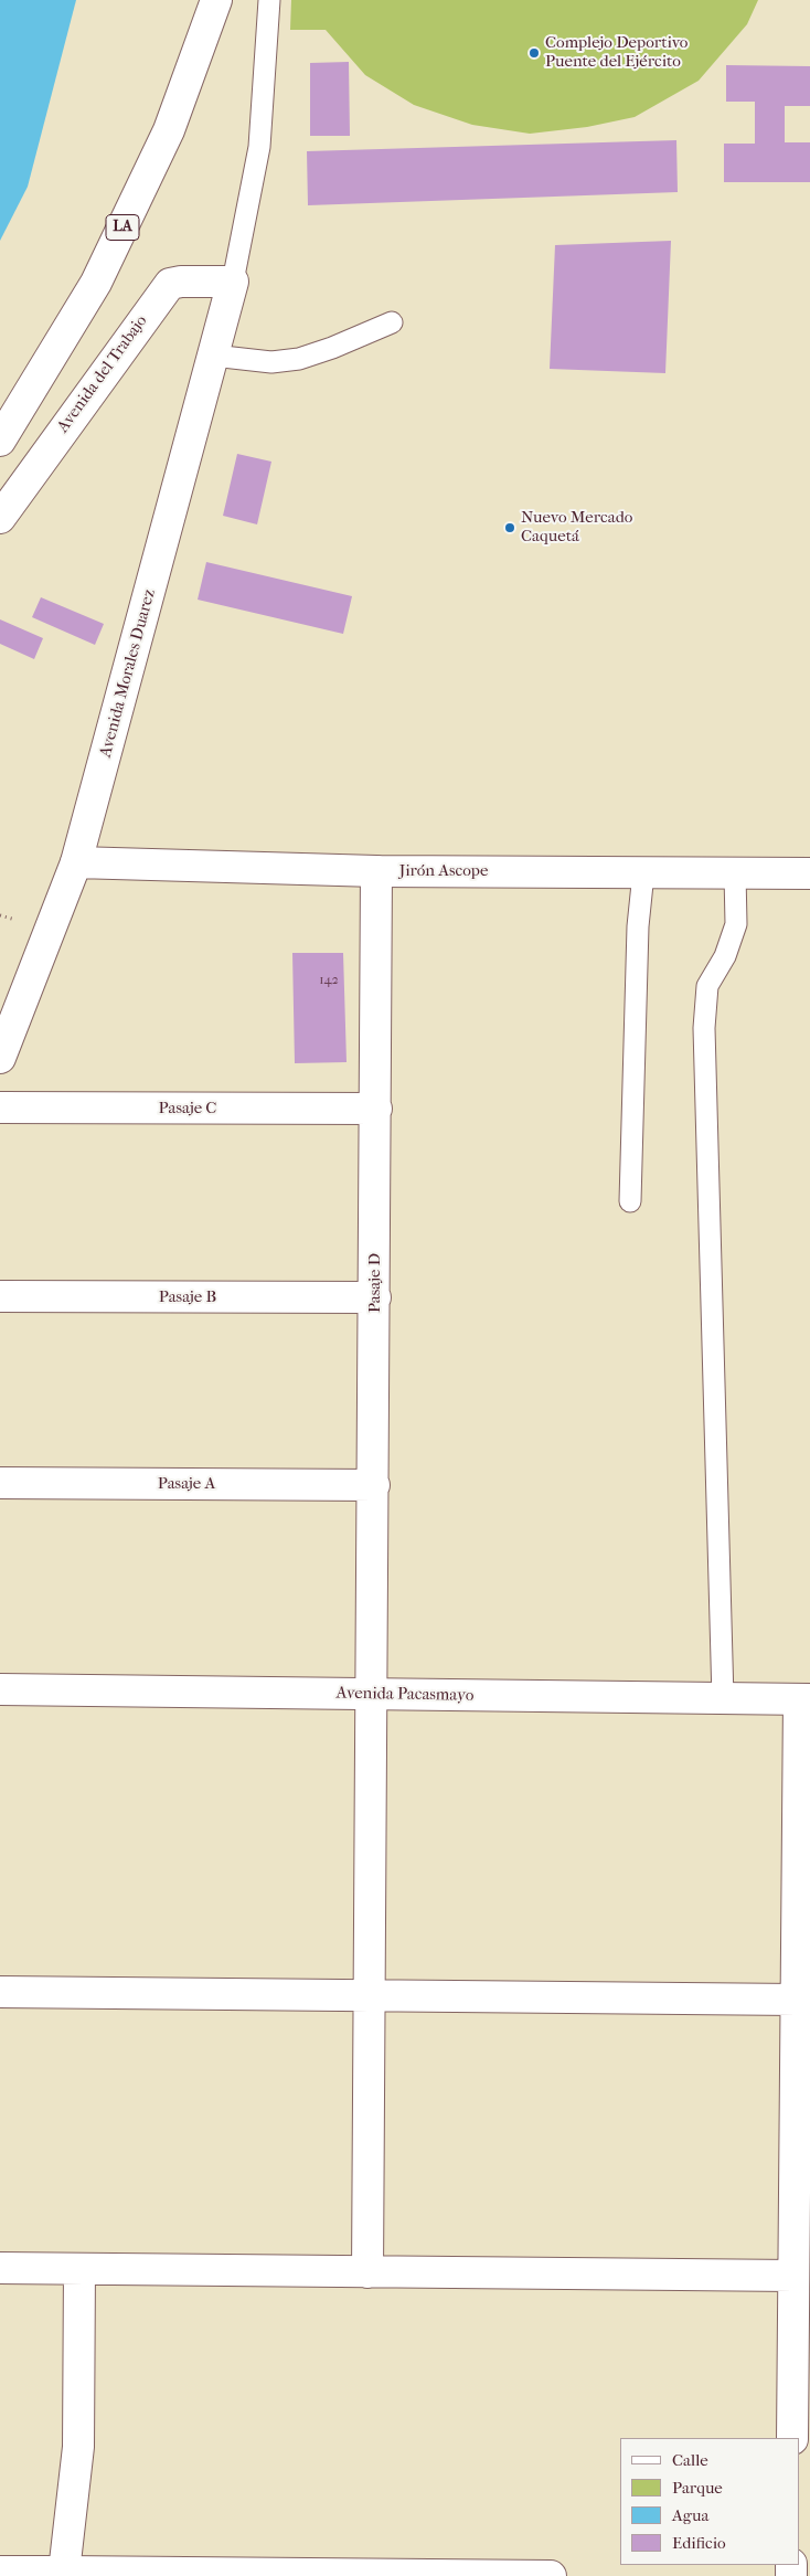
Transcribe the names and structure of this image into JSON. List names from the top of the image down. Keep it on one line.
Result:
{"streets":{"main road":["LA","Avenida del Trabajo","Avenida Morales Duarez","Jirón Ascope","Pasaje C","Pasaje D","Pasaje B","Pasaje A","Avenida Pacasmayo"]},"crossings":[["Avenida del Trabajo","Avenida Morales Duarez"],["Avenida Morales Duarez","Jirón Ascope"],["Jirón Ascope","Pasaje D"],["Pasaje C","Pasaje D"],["Pasaje D","Pasaje B"],["Pasaje D","Pasaje A"],["Pasaje D","Avenida Pacasmayo"]],"places":["Complejo Deportivo Puente del Ejército","Nuevo Mercado Caquetá"],"house_numbers":["142"],"legend":["Calle","Parque","Agua","Edificio"]}
